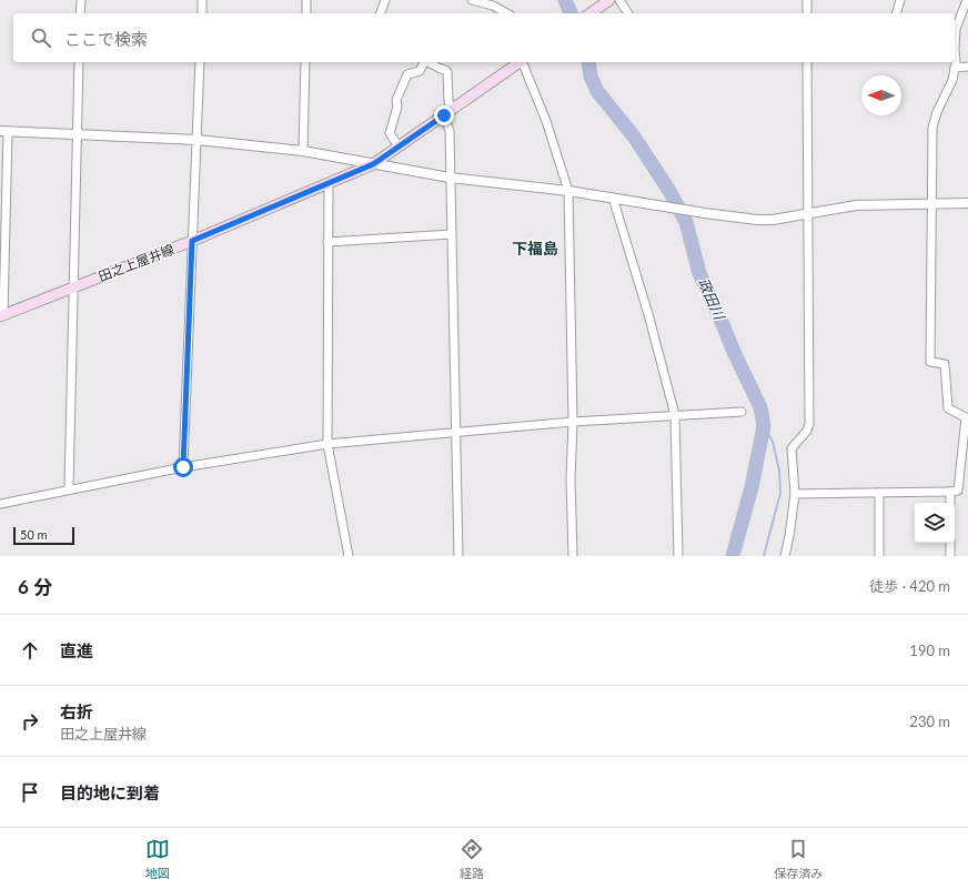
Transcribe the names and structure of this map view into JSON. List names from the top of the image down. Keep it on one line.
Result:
{"streets":{"main road":["田之上屋井線"]},"districts":["下福島"],"water":["政田川"],"scale_bar":"50 m","north":"left","page":{"search":"ここで検索","scale":"50 m","heading":["6 分","徒歩 · 420 m"],"list":[["直進","190 m"],["右折","田之上屋井線","230 m"],"目的地に到着"],"nav":["地図","経路","保存済み"]}}
